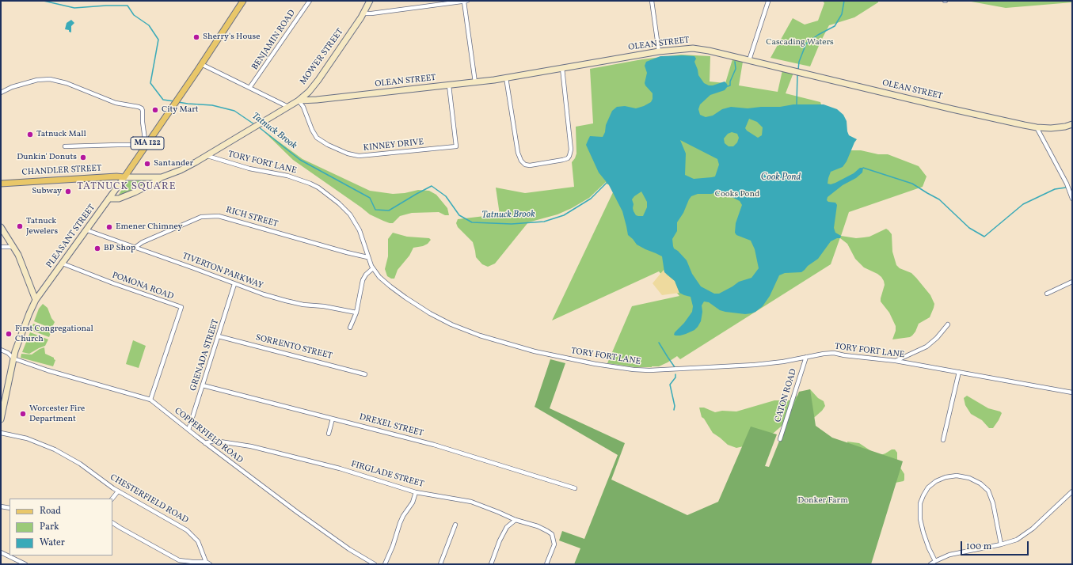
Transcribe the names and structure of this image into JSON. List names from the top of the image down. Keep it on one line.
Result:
{"streets":{"main road":["MA 122","CHANDLER STREET","PLEASANT STREET"],"street":["BENJAMIN ROAD","OLEAN STREET","MOWER STREET","KINNEY DRIVE","TORY FORT LANE","RICH STREET","TIVERTON PARKWAY","POMONA ROAD","SORRENTO STREET","GRENADA STREET","CATON ROAD","DREXEL STREET","COPPERFIELD ROAD","FIRGLADE STREET","CHESTERFIELD ROAD"]},"crossings":[["OLEAN STREET","MOWER STREET"],["OLEAN STREET","KINNEY DRIVE"],["MOWER STREET","KINNEY DRIVE"],["MOWER STREET","TORY FORT LANE"],["MOWER STREET","CHANDLER STREET"],["MOWER STREET","PLEASANT STREET"],["TORY FORT LANE","RICH STREET"],["TORY FORT LANE","CATON ROAD"],["CHANDLER STREET","PLEASANT STREET"],["RICH STREET","TIVERTON PARKWAY"],["PLEASANT STREET","TIVERTON PARKWAY"],["PLEASANT STREET","POMONA ROAD"],["PLEASANT STREET","COPPERFIELD ROAD"],["TIVERTON PARKWAY","GRENADA STREET"],["POMONA ROAD","COPPERFIELD ROAD"],["SORRENTO STREET","GRENADA STREET"],["GRENADA STREET","DREXEL STREET"],["GRENADA STREET","COPPERFIELD ROAD"],["COPPERFIELD ROAD","FIRGLADE STREET"]],"districts":["TATNUCK SQUARE"],"water":["Tatnuck Brook","Cook Pond"],"parks":["Cascading Waters","Cooks Pond","Donker Farm"],"places":["Sherry's House","City Mart","Tatnuck Mall","Dunkin' Donuts","Santander","Subway","Tatnuck Jewelers","Emener Chimney","BP Shop","First Congregational Church","Worcester Fire Department"],"legend":["Road","Park","Water"],"scale_bar":"100 m"}
